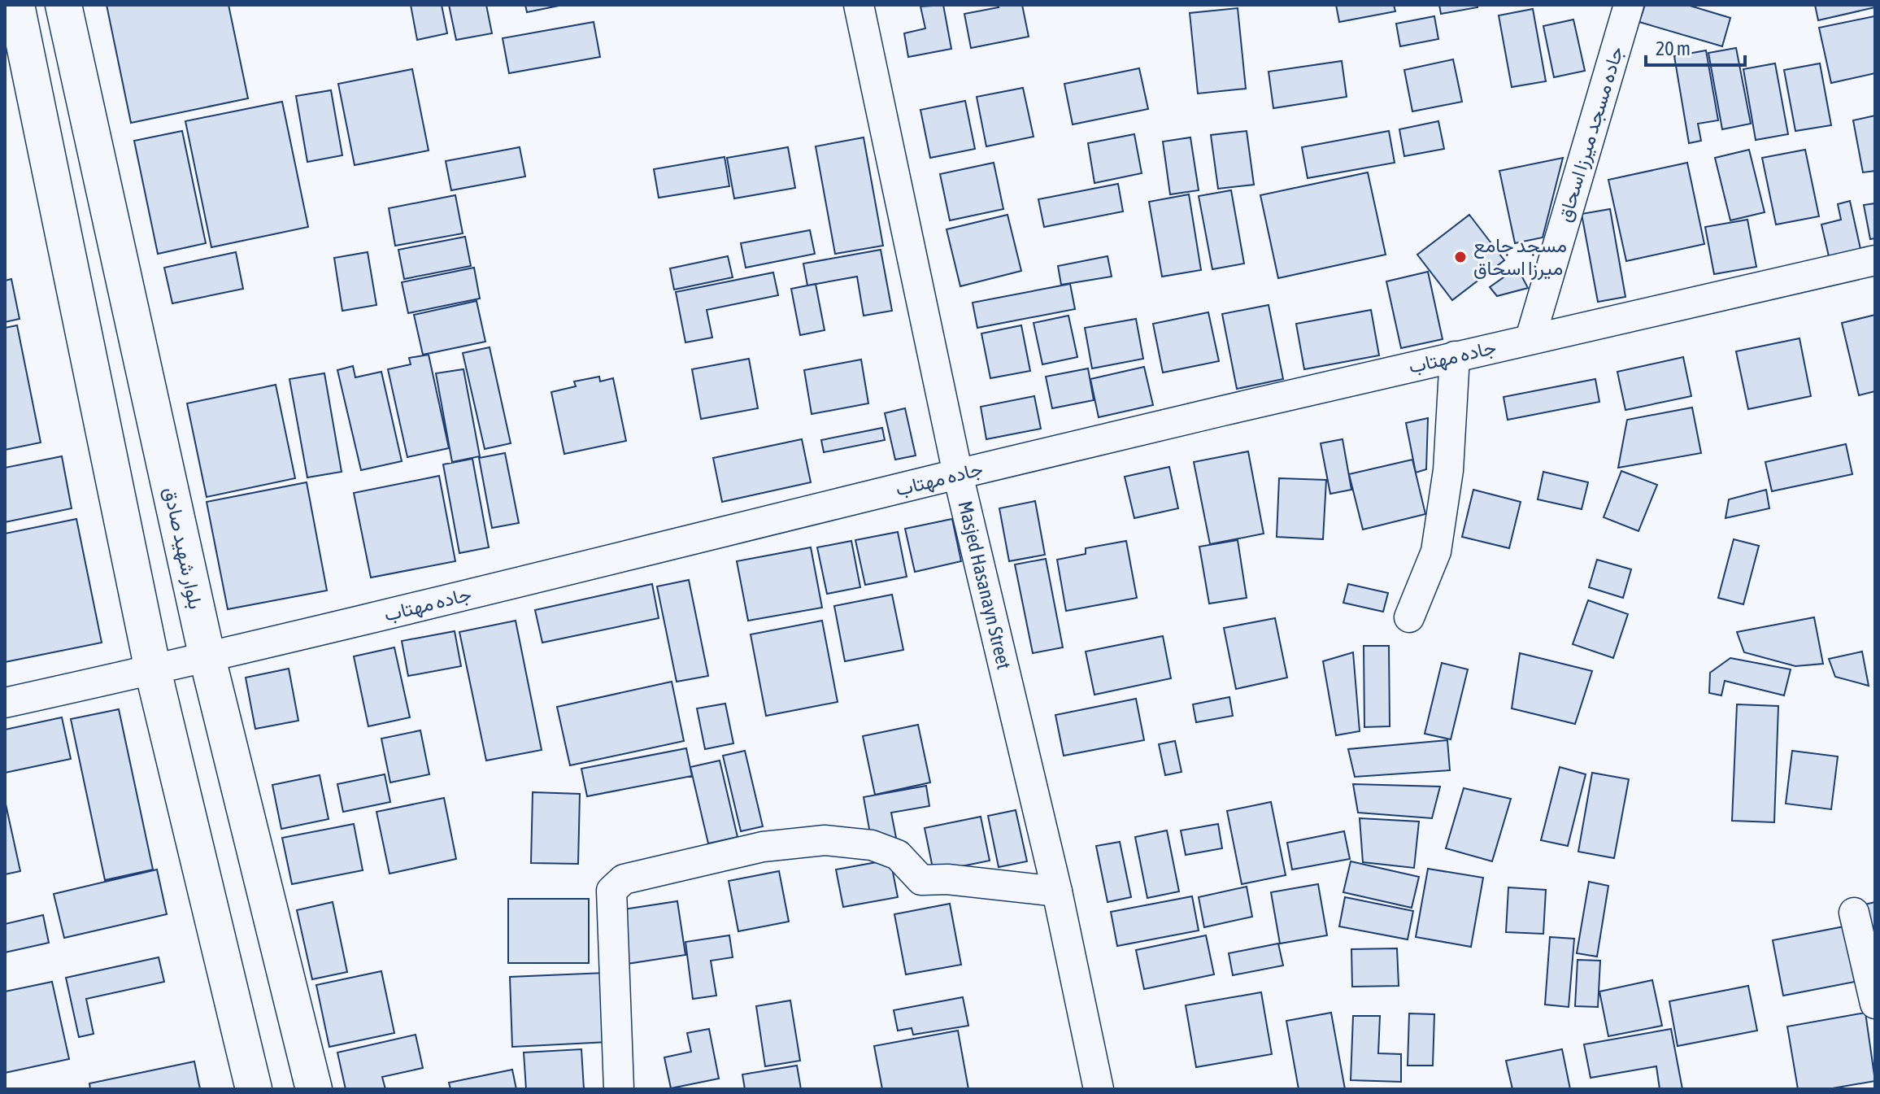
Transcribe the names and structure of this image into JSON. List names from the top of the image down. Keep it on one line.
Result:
{"streets":{"main road":["بلوار شهید صادق"],"street":["جاده مسجد ميرزا اسحاق","جاده مهتاب","Masjed Hasanayn Street"]},"crossings":[["جاده مسجد ميرزا اسحاق","جاده مهتاب"],["جاده مهتاب","بلوار شهید صادق"],["جاده مهتاب","Masjed Hasanayn Street"]],"places":["مسجد جامع میرزا اسحاق"],"scale_bar":"20 m"}
